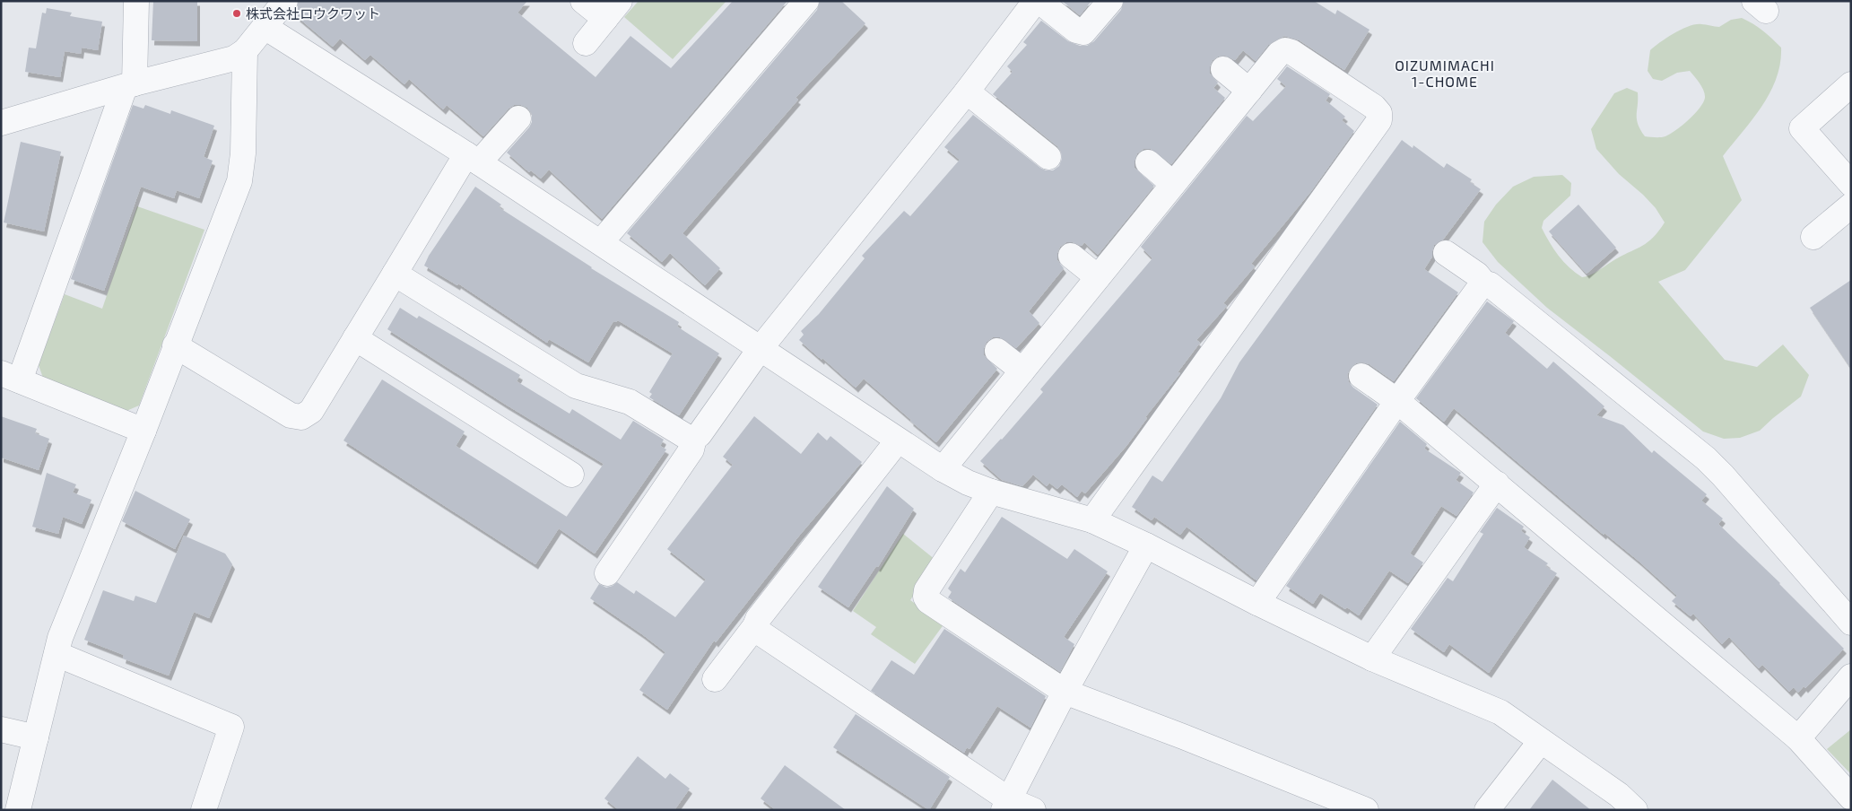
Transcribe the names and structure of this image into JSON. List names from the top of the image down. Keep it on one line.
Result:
{"districts":["OIZUMIMACHI 1-CHOME"],"places":["株式会社ロウクワット"]}
